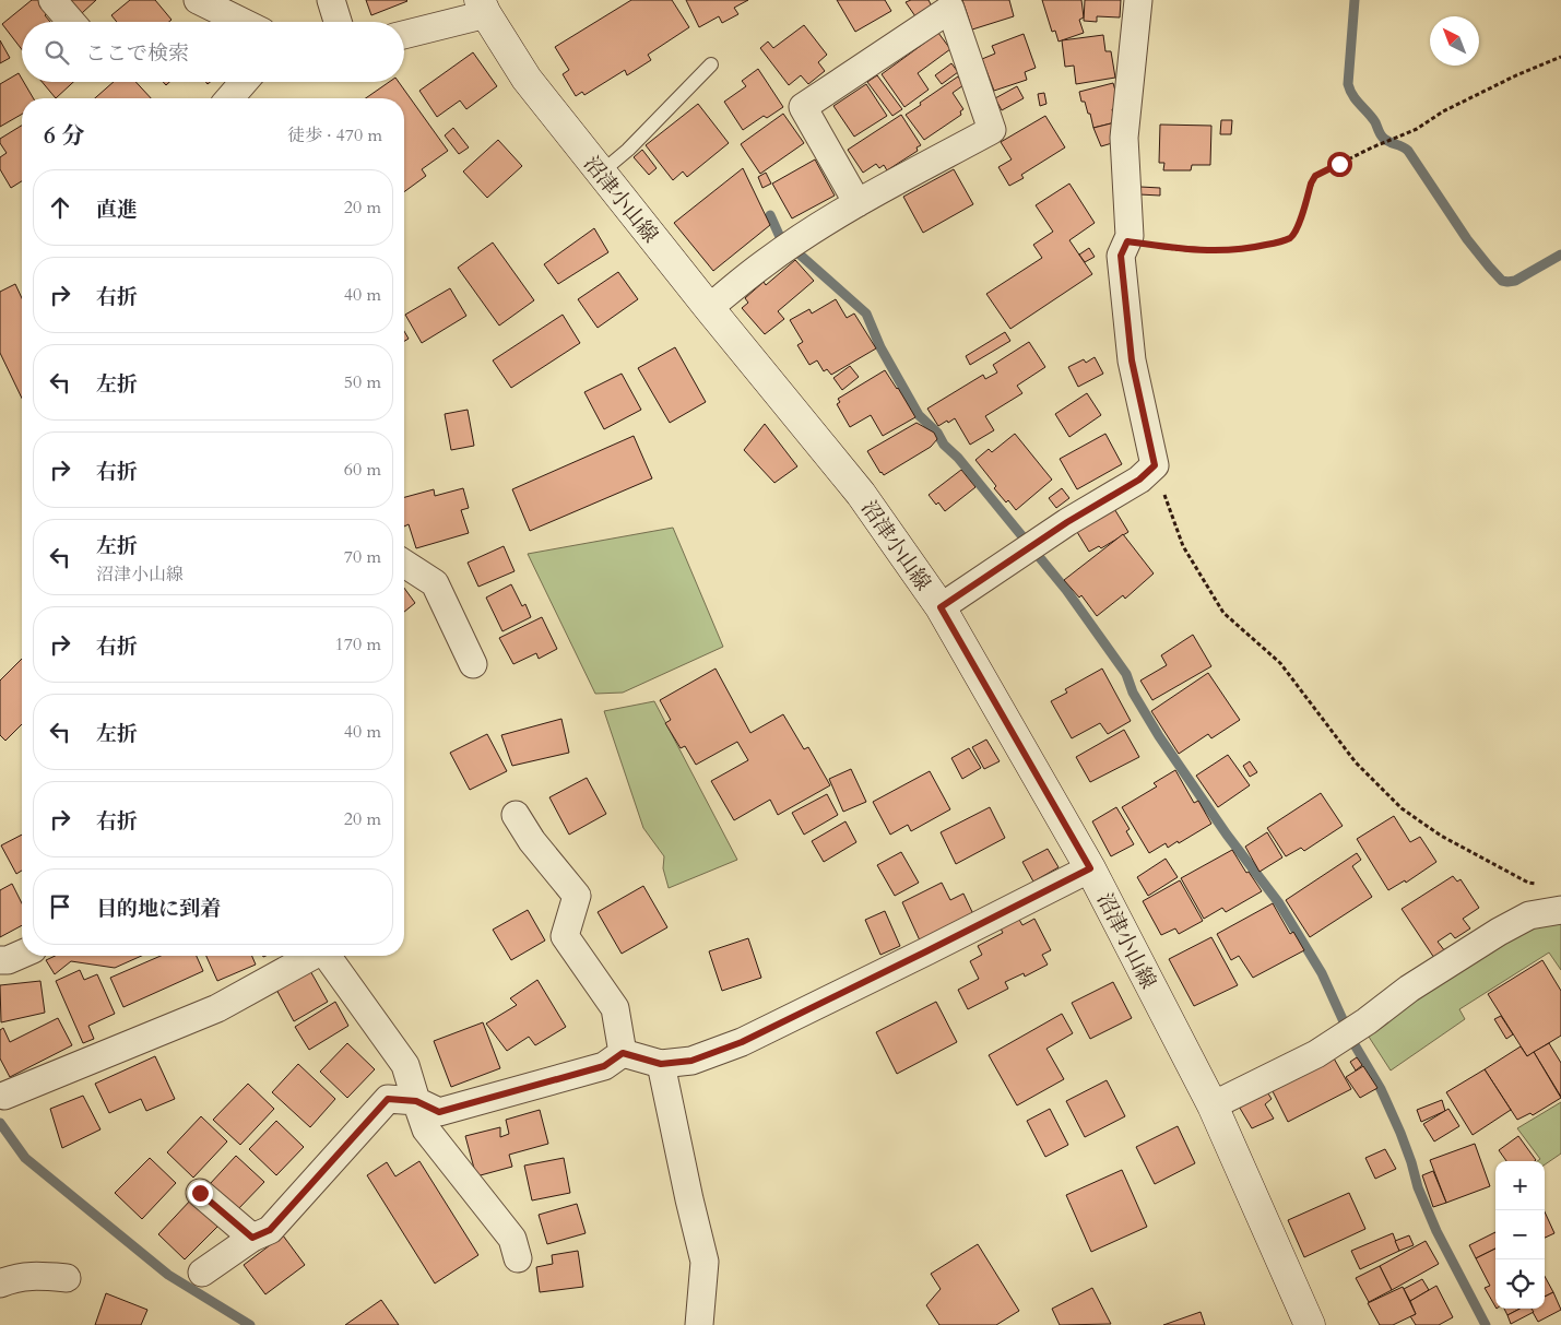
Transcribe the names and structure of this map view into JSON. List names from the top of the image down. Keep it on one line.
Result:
{"streets":{"main road":["沼津小山線"]},"north":"top left","page":{"search":"ここで検索","heading":["6 分","徒歩 · 470 m"],"list":[["直進","20 m"],["右折","40 m"],["左折","50 m"],["右折","60 m"],["左折","沼津小山線","70 m"],["右折","170 m"],["左折","40 m"],["右折","20 m"],"目的地に到着"],"map_buttons":["+","−"]}}
